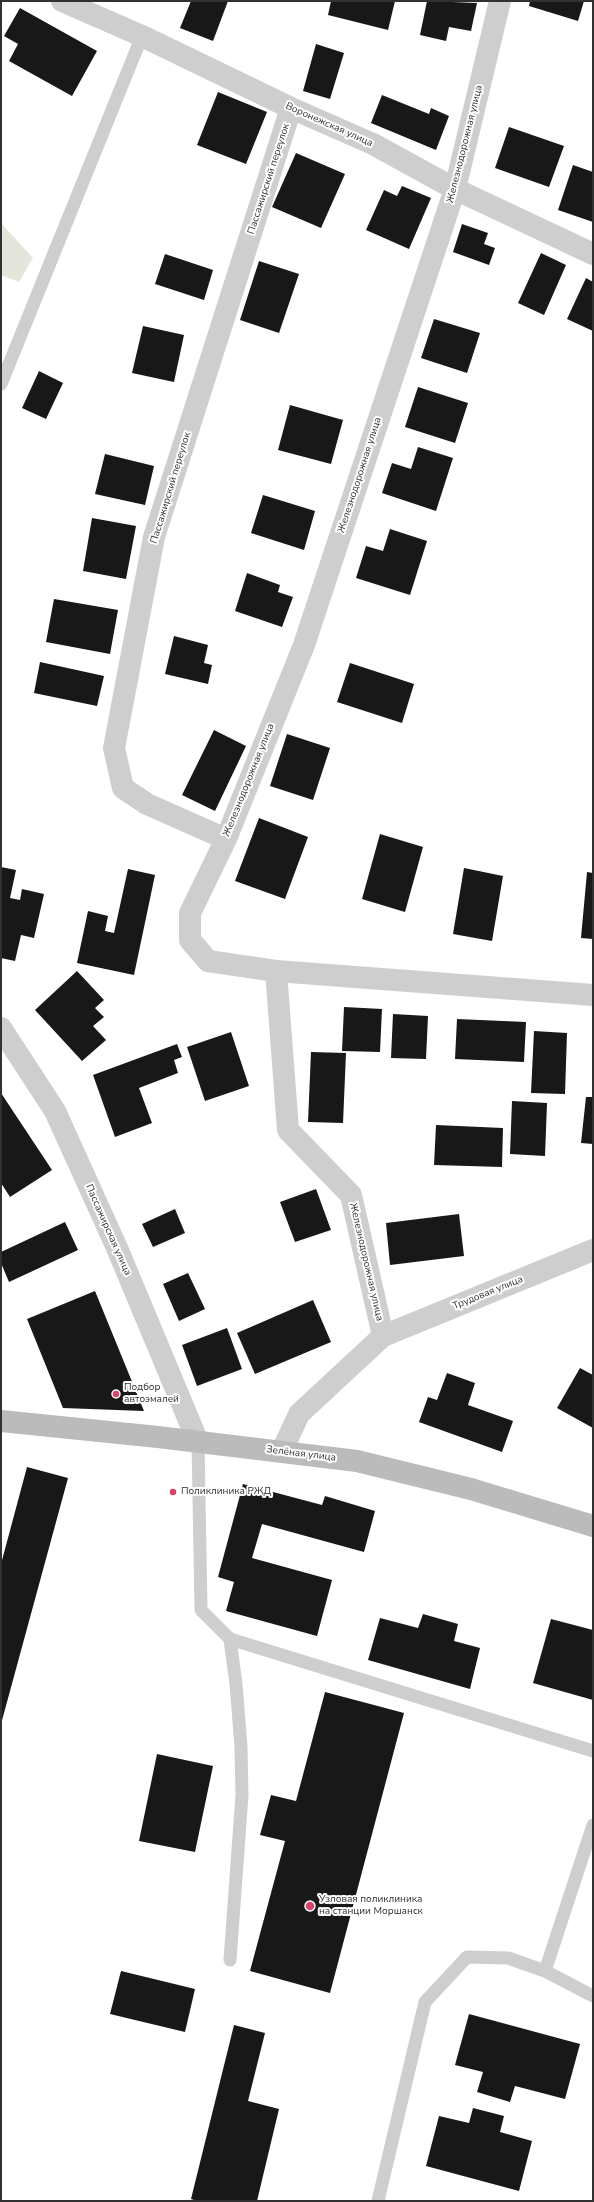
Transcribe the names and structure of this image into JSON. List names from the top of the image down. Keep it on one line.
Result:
{"streets":{"street":["Воронежская улица","Железнодорожная улица","Пассажирский переулок","Пассажирская улица","Трудовая улица","Зелёная улица"]},"crossings":[["Воронежская улица","Железнодорожная улица"],["Воронежская улица","Пассажирский переулок"],["Железнодорожная улица","Пассажирский переулок"],["Железнодорожная улица","Трудовая улица"],["Пассажирская улица","Зелёная улица"]],"places":["Подбор автоэмалей","Поликлиника РЖД","Узловая поликлиника на станции Моршанск"]}
